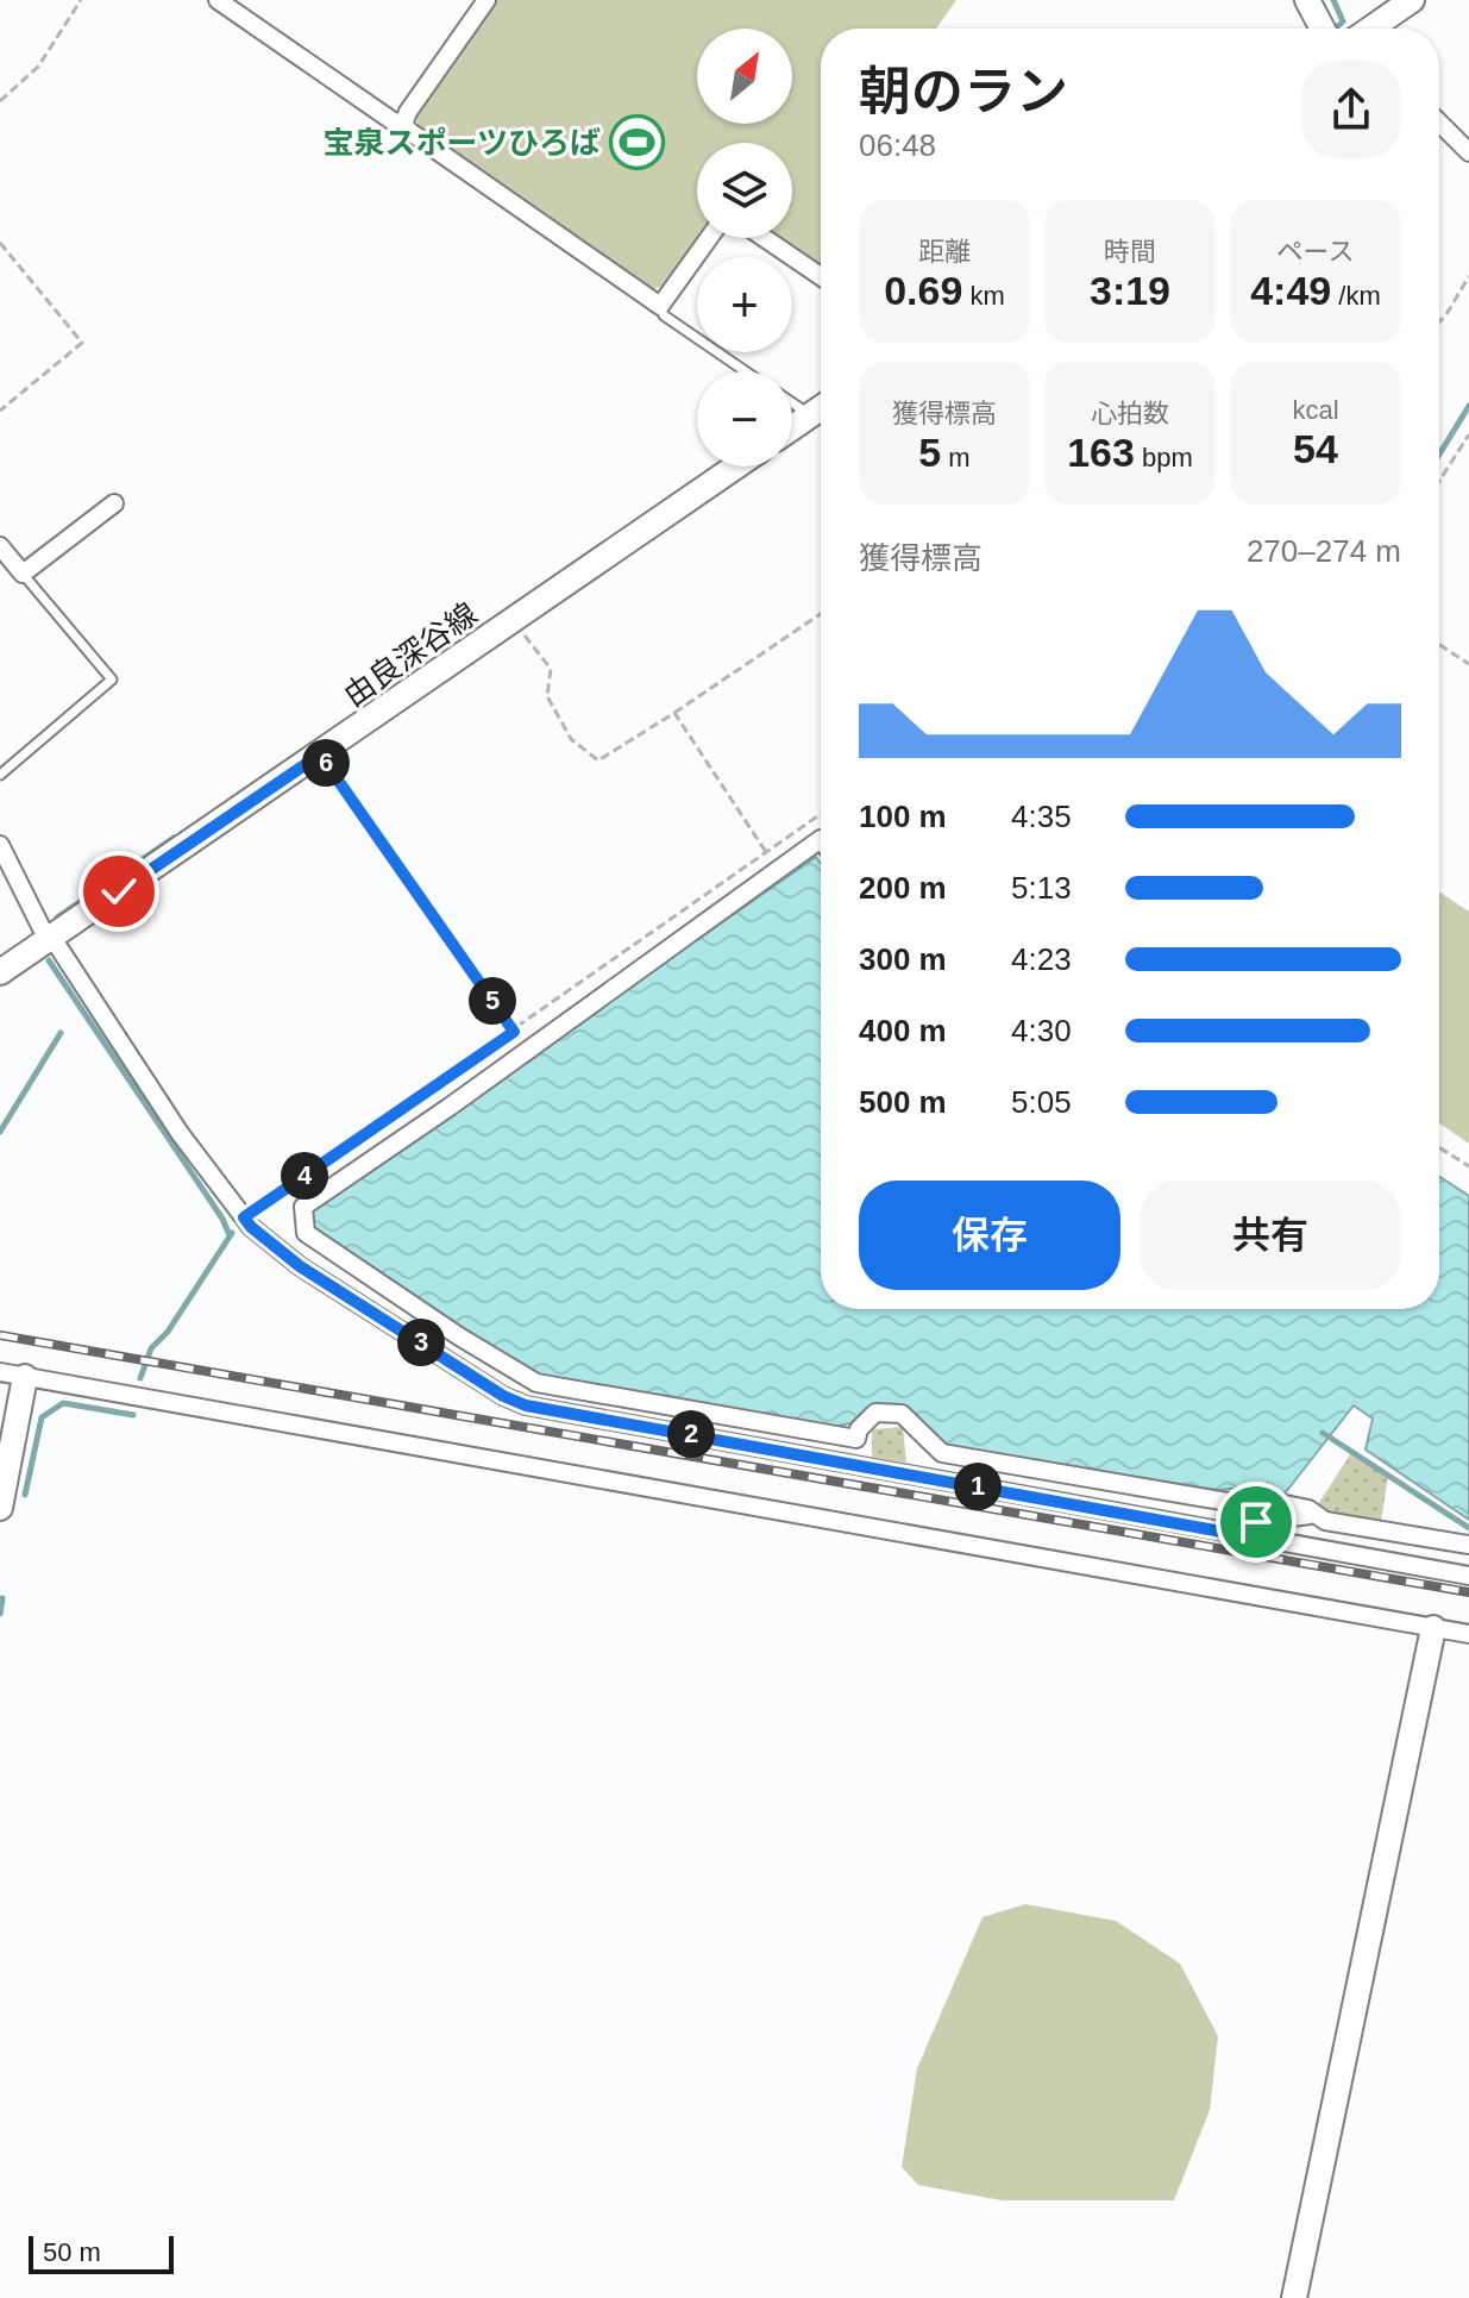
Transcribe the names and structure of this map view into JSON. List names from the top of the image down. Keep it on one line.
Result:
{"streets":{"main road":["由良深谷線"]},"places":{"sports":["宝泉スポーツひろば"]},"scale_bar":"50 m","north":"top right","page":{"map_buttons":["+","−"],"heading":["朝のラン","06:48"],"stats":[["距離","0.69 km"],["時間","3:19"],["ペース","4:49 /km"],["獲得標高","5 m"],["心拍数","163 bpm"],["kcal","54"]],"chart":["獲得標高","270–274 m"],"pins":["6","5","4","3","2","1"],"list":[{"name":"100 m","note":"4:35"},{"name":"200 m","note":"5:13"},{"name":"300 m","note":"4:23"},{"name":"400 m","note":"4:30"},{"name":"500 m","note":"5:05"}],"buttons":["保存","共有"],"scale":"50 m"}}
